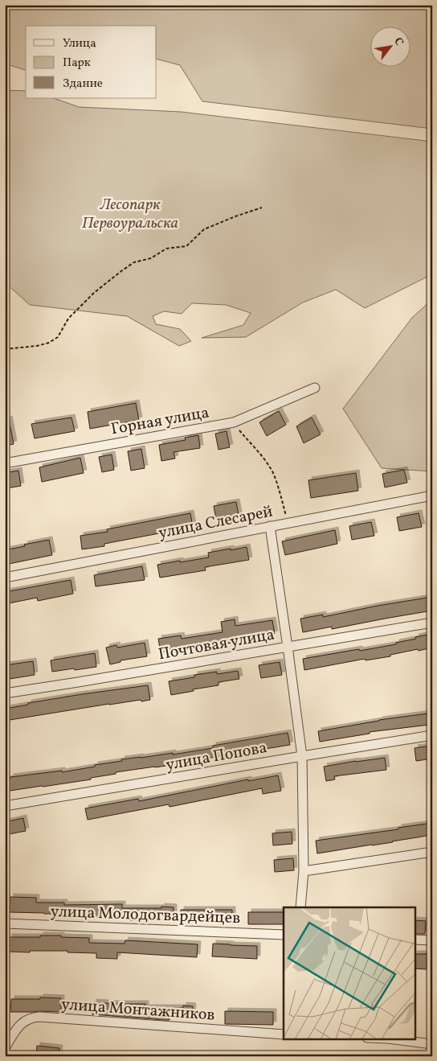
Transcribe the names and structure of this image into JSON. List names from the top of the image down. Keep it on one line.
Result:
{"streets":{"street":["Горная улица","улица Слесарей","Почтовая улица","улица Попова","улица Молодогвардейцев","улица Монтажников"]},"parks":["Лесопарк Первоуральска"],"legend":["Улица","Парк","Здание"],"north":"top right"}
